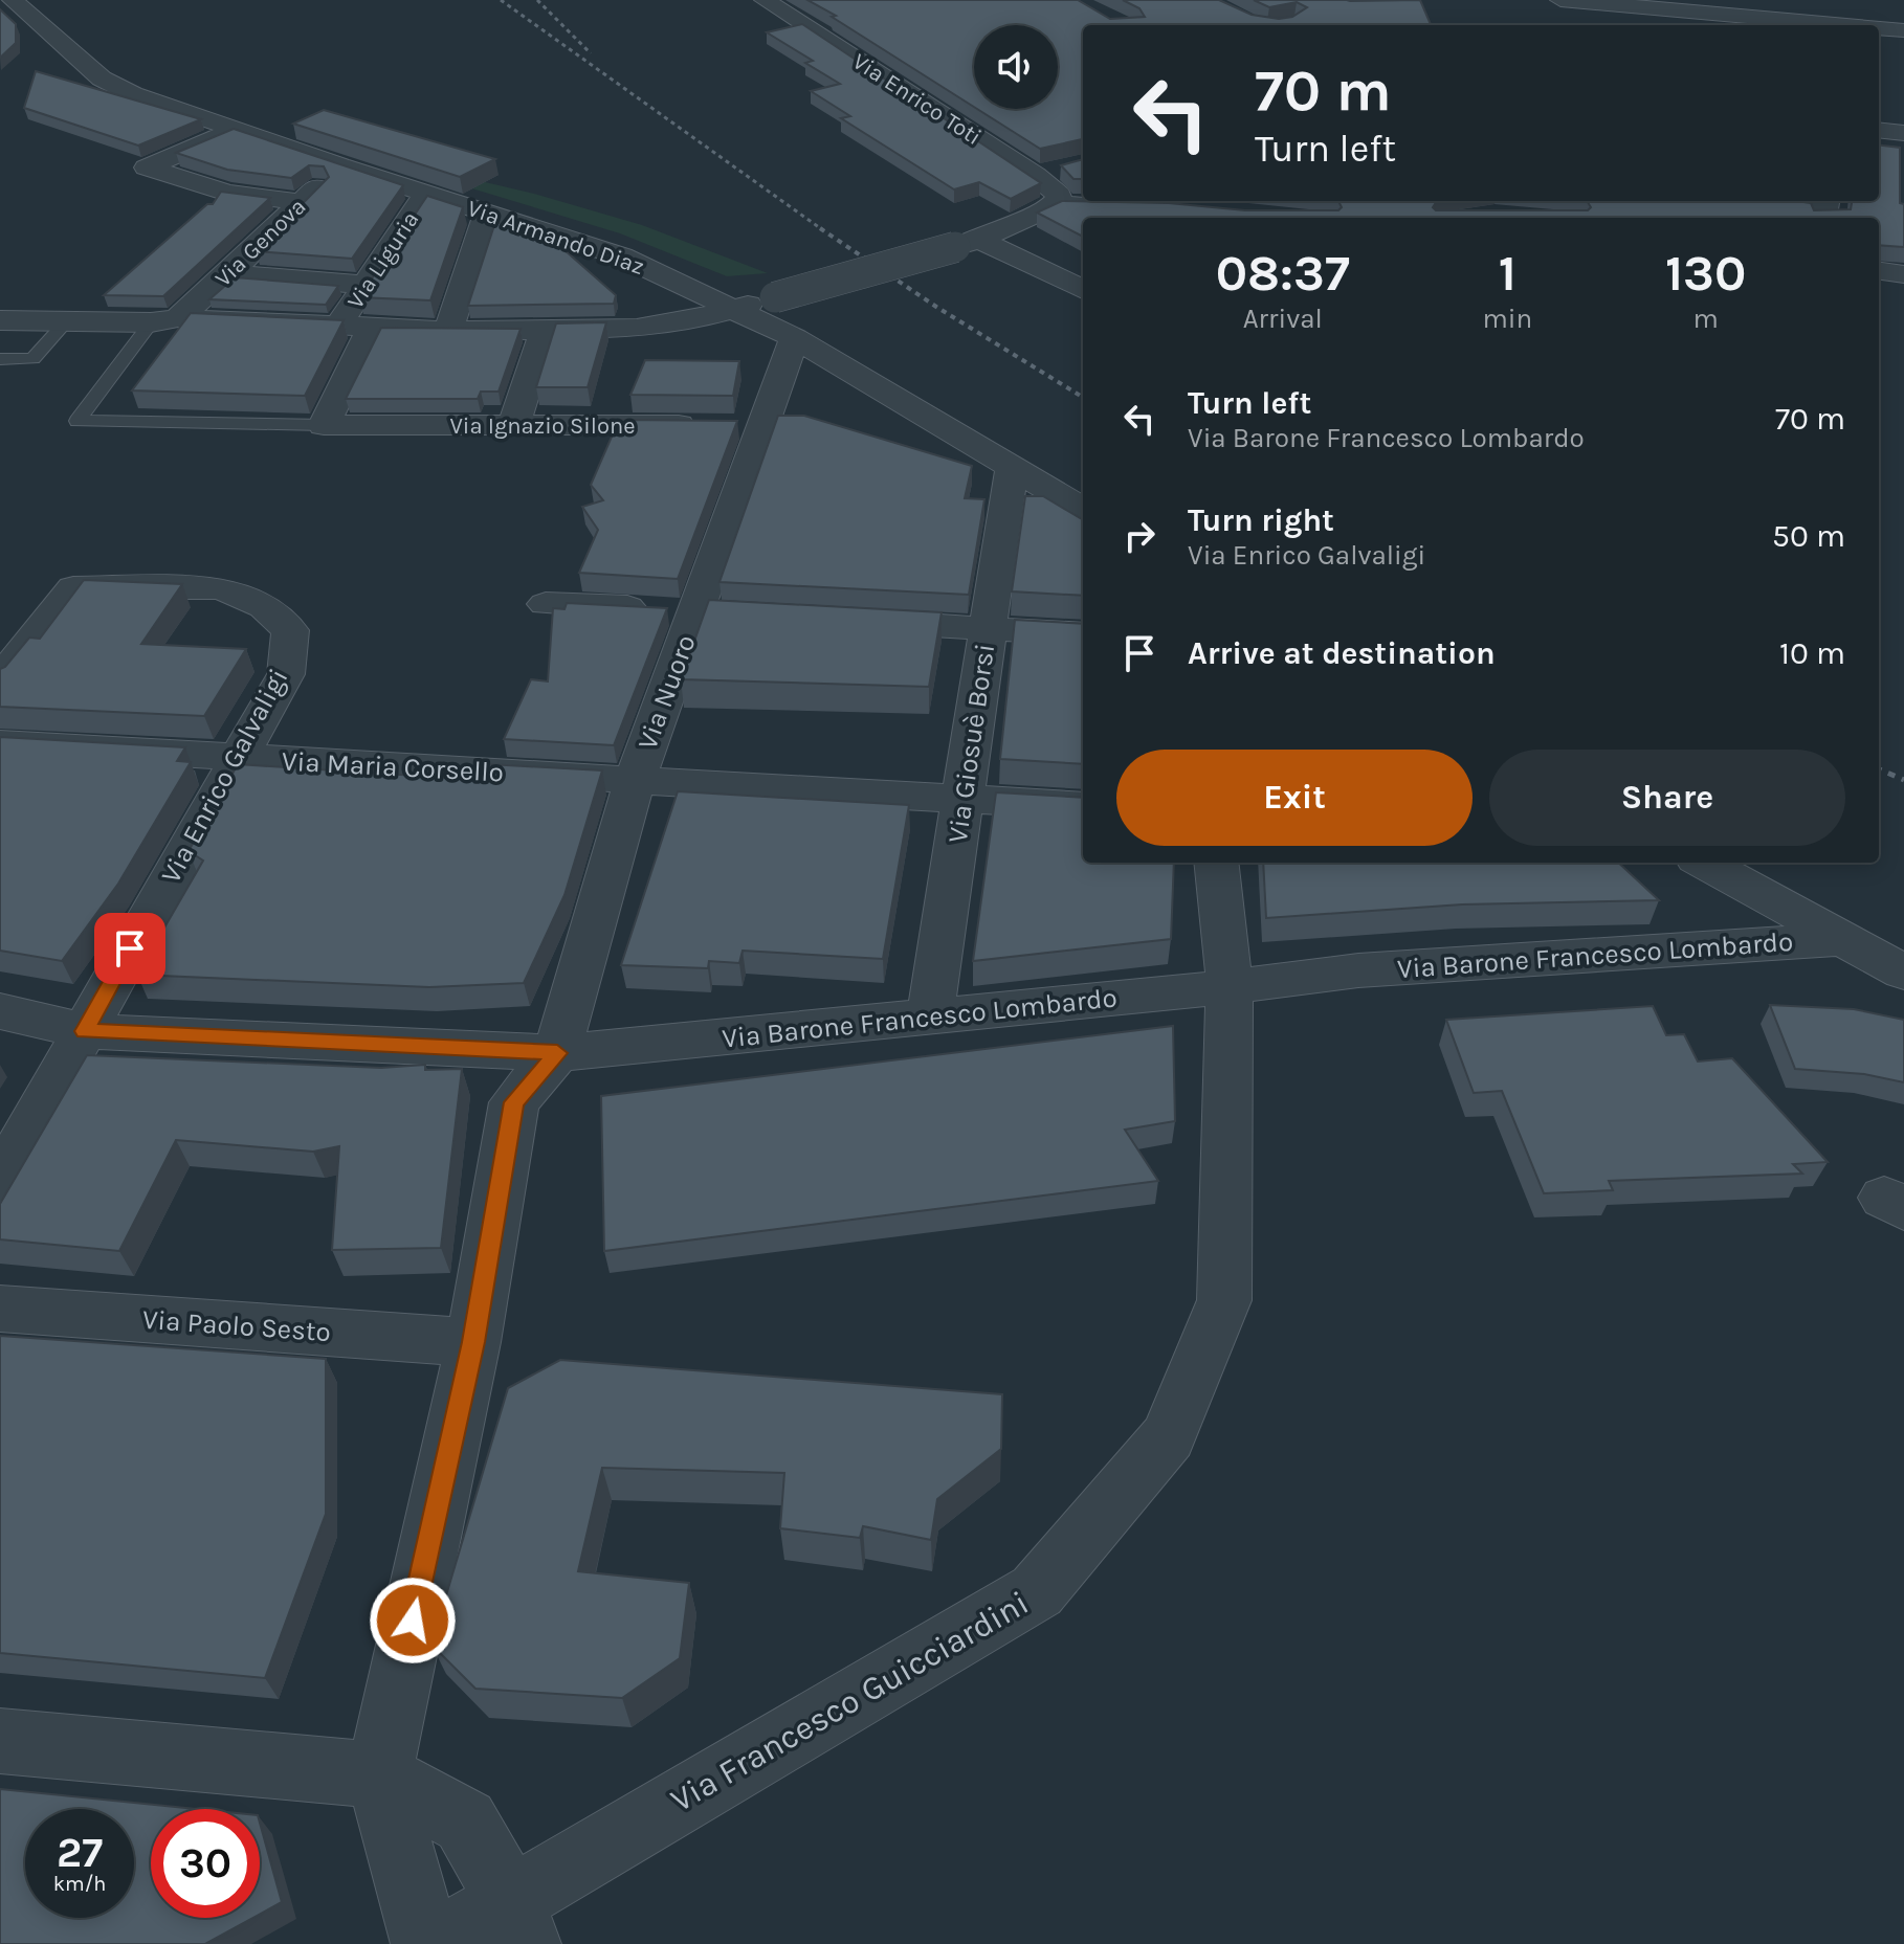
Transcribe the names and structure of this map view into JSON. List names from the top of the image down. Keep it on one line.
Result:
{"streets":{"street":["Via Enrico Toti","Via Armando Diaz","Via Genova","Via Liguria","Via Ignazio Silone","Via Nuoro","Via Giosuè Borsi","Via Maria Corsello","Via Enrico Galvaligi","Via Barone Francesco Lombardo","Via Paolo Sesto","Via Francesco Guicciardini"]},"crossings":[["Via Armando Diaz","Via Genova"],["Via Armando Diaz","Via Liguria"],["Via Armando Diaz","Via Nuoro"],["Via Armando Diaz","Via Giosuè Borsi"],["Via Ignazio Silone","Via Nuoro"],["Via Nuoro","Via Maria Corsello"],["Via Nuoro","Via Barone Francesco Lombardo"],["Via Giosuè Borsi","Via Maria Corsello"],["Via Giosuè Borsi","Via Barone Francesco Lombardo"],["Via Maria Corsello","Via Enrico Galvaligi"],["Via Enrico Galvaligi","Via Barone Francesco Lombardo"],["Via Barone Francesco Lombardo","Via Francesco Guicciardini"]],"page":{"turn":["70 m","Turn left"],"eta":["08:37","Arrival","1","min","130","m"],"list":[{"name":"Turn left","note":"Via Barone Francesco Lombardo","value":"70 m"},{"name":"Turn right","note":"Via Enrico Galvaligi","value":"50 m"},{"name":"Arrive at destination","value":"10 m"}],"buttons":["Exit","Share"],"speed":"27 km/h","limit":"30"}}
